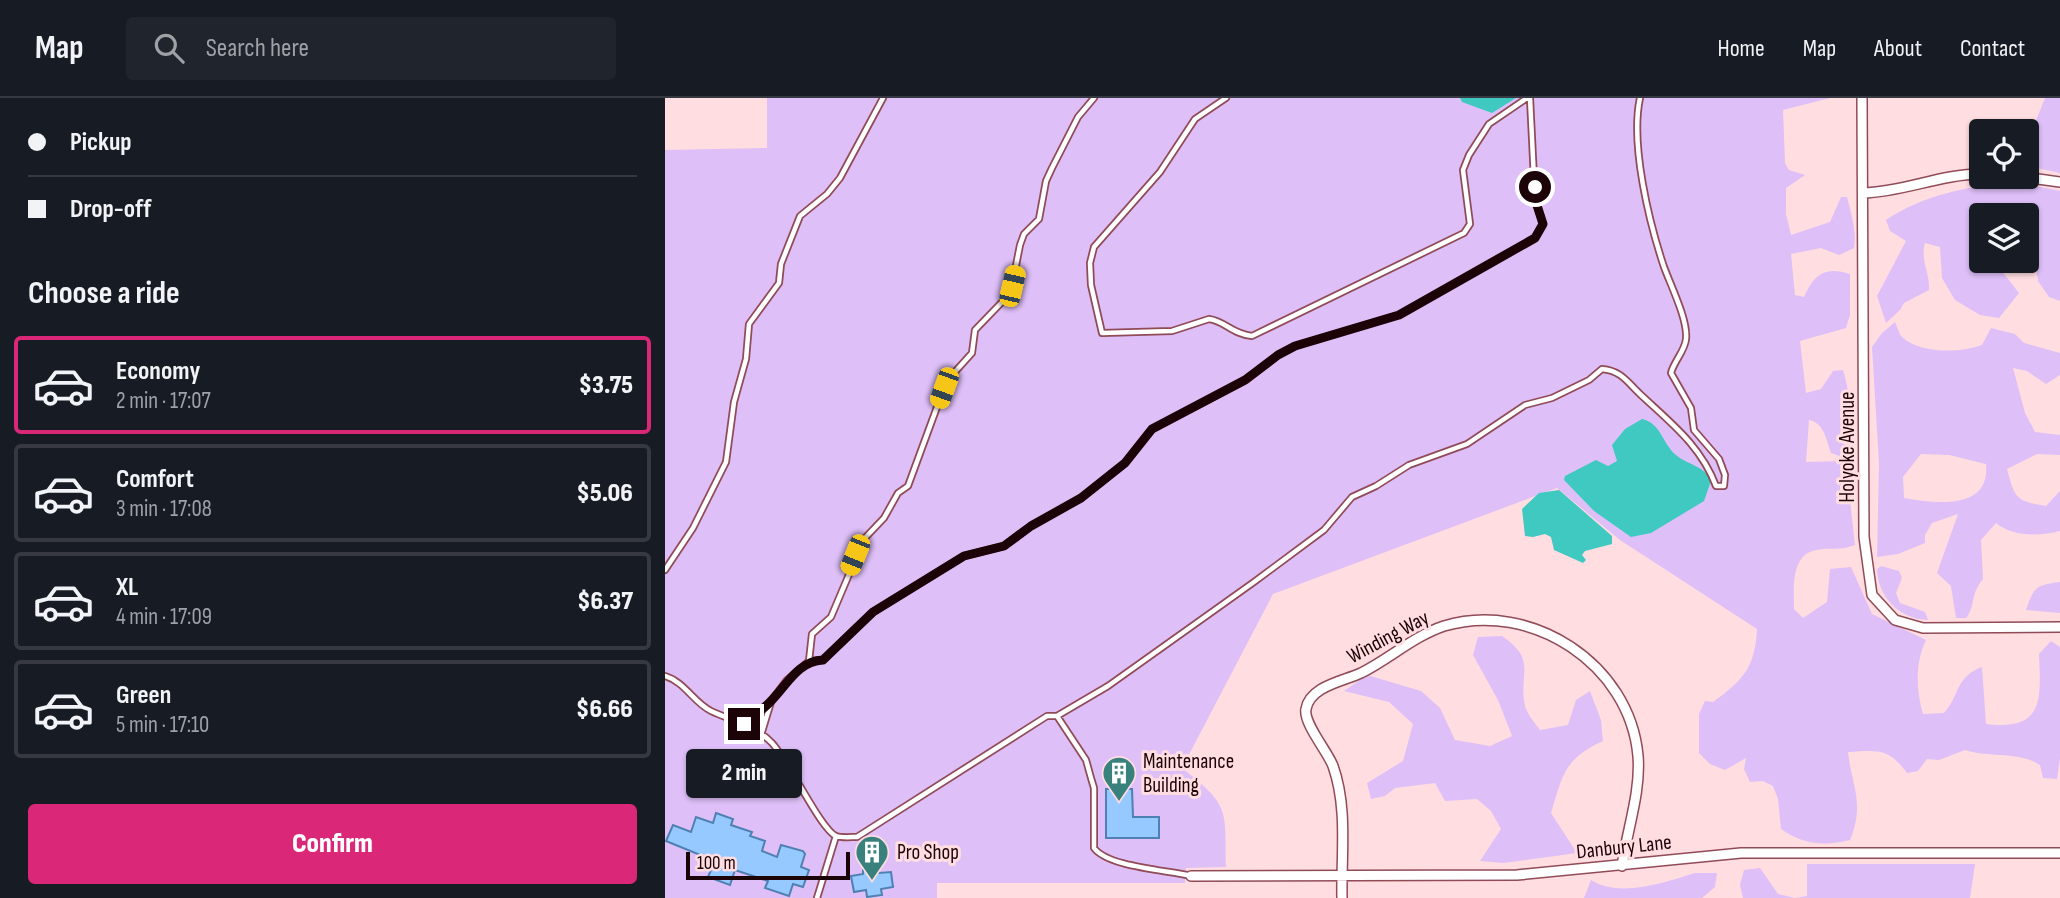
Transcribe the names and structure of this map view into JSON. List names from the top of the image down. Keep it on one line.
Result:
{"streets":{"street":["Holyoke Avenue","Winding Way","Danbury Lane"]},"crossings":[["Winding Way","Danbury Lane"]],"places":{"building":["Maintenance Building","Pro Shop"]},"scale_bar":"100 m","page":{"header":"Map","search":"Search here","nav":["Home","Map","About","Contact"],"banner":["Pickup","Drop-off"],"heading":"Choose a ride","list":[{"name":"Economy","note":"2 min · 17:07","value":"$3.75"},{"name":"Comfort","note":"3 min · 17:08","value":"$5.06"},{"name":"XL","note":"4 min · 17:09","value":"$6.37"},{"name":"Green","note":"5 min · 17:10","value":"$6.66"}],"bubble":"2 min","buttons":"Confirm","scale":"100 m"}}
